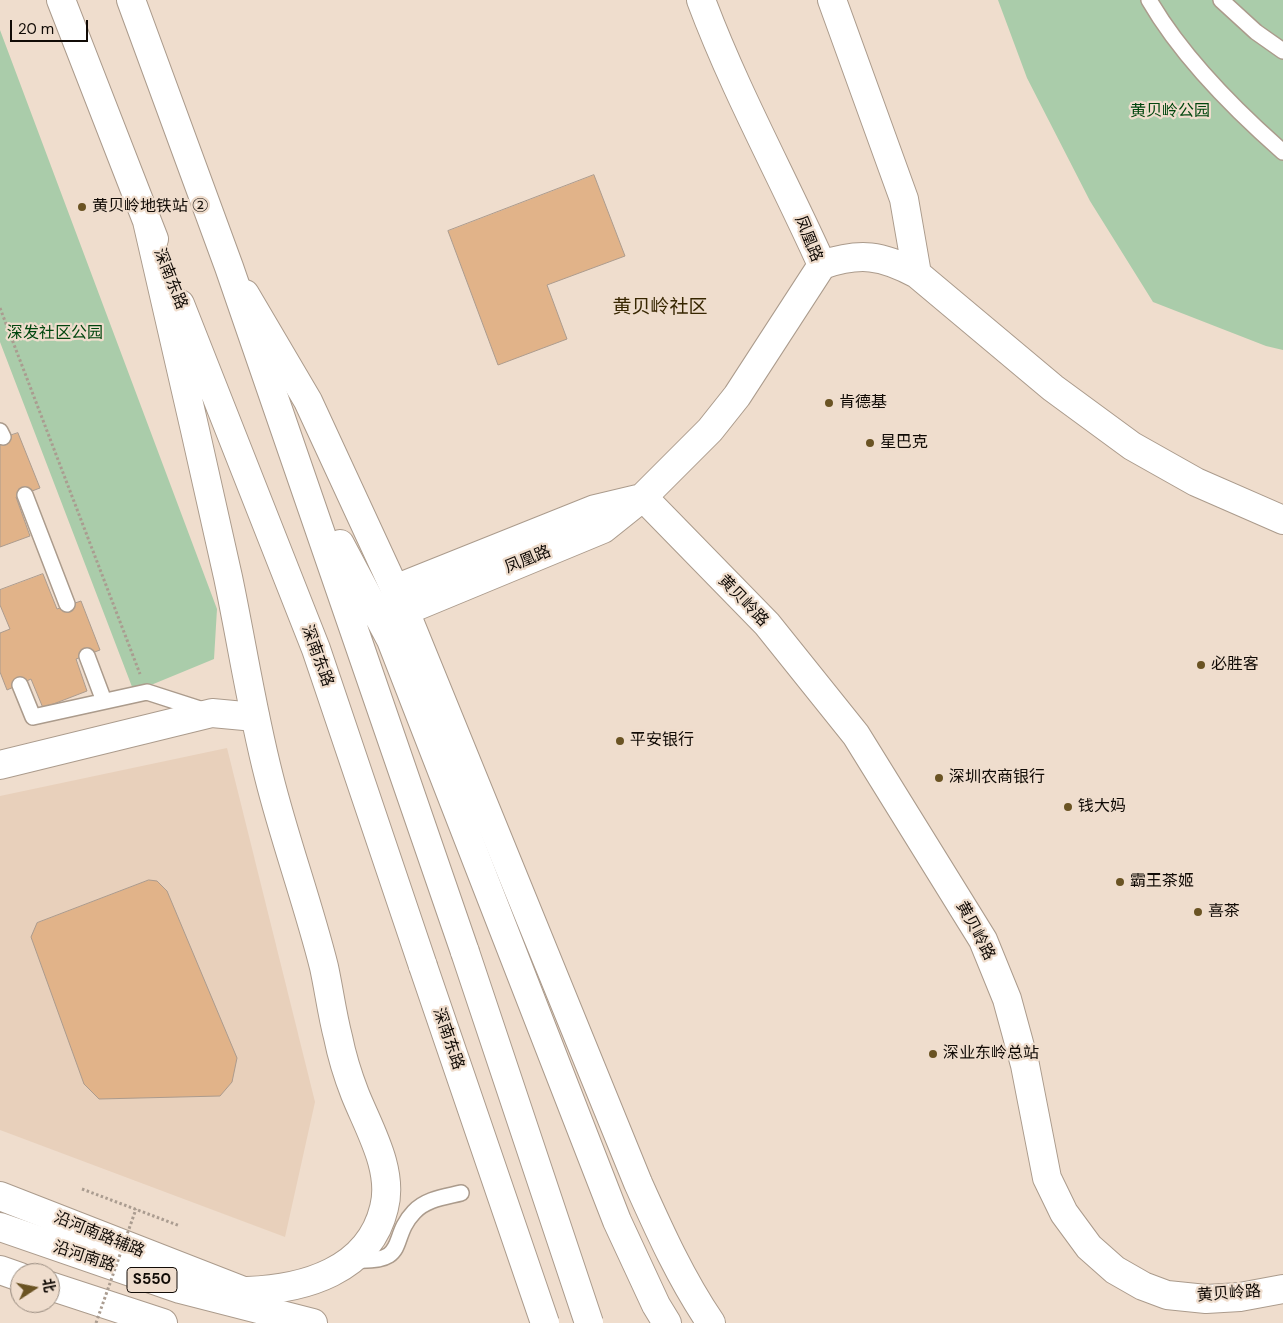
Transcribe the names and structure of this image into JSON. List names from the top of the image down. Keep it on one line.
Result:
{"streets":{"main road":["凤凰路","深南东路","黄贝岭路","沿河南路辅路","沿河南路","S550"]},"crossings":[["凤凰路","黄贝岭路"],["沿河南路辅路","沿河南路"]],"districts":["黄贝岭社区"],"parks":["黄贝岭公园","深发社区公园"],"places":["黄贝岭地铁站 ②","肯德基","星巴克","必胜客","平安银行","深圳农商银行","钱大妈","霸王茶姬","喜茶","深业东岭总站"],"scale_bar":"20 m","north":"right"}
